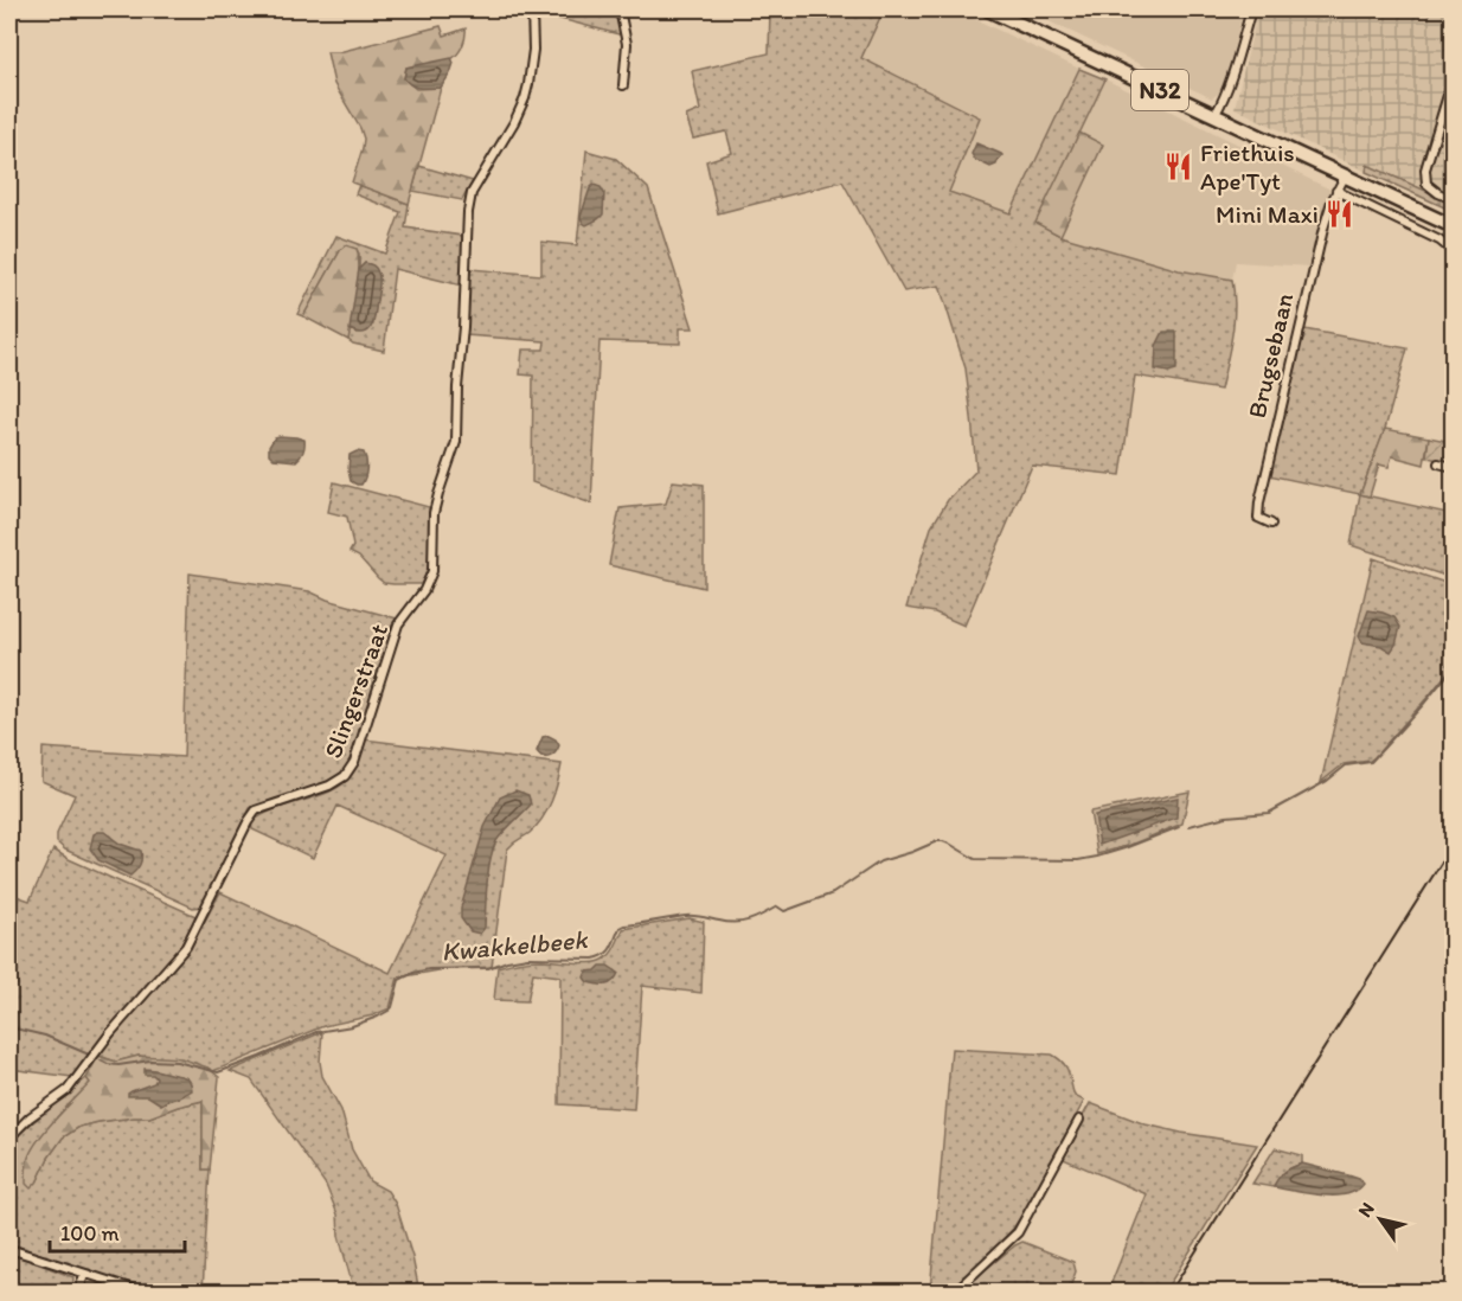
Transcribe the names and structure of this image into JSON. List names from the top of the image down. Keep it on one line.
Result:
{"streets":{"main road":["N32"],"street":["Brugsebaan","Slingerstraat"]},"crossings":[["N32","Brugsebaan"]],"water":["Kwakkelbeek"],"places":{"restaurant":["Friethuis Ape'Tyt","Mini Maxi"]},"scale_bar":"100 m","north":"top left"}
